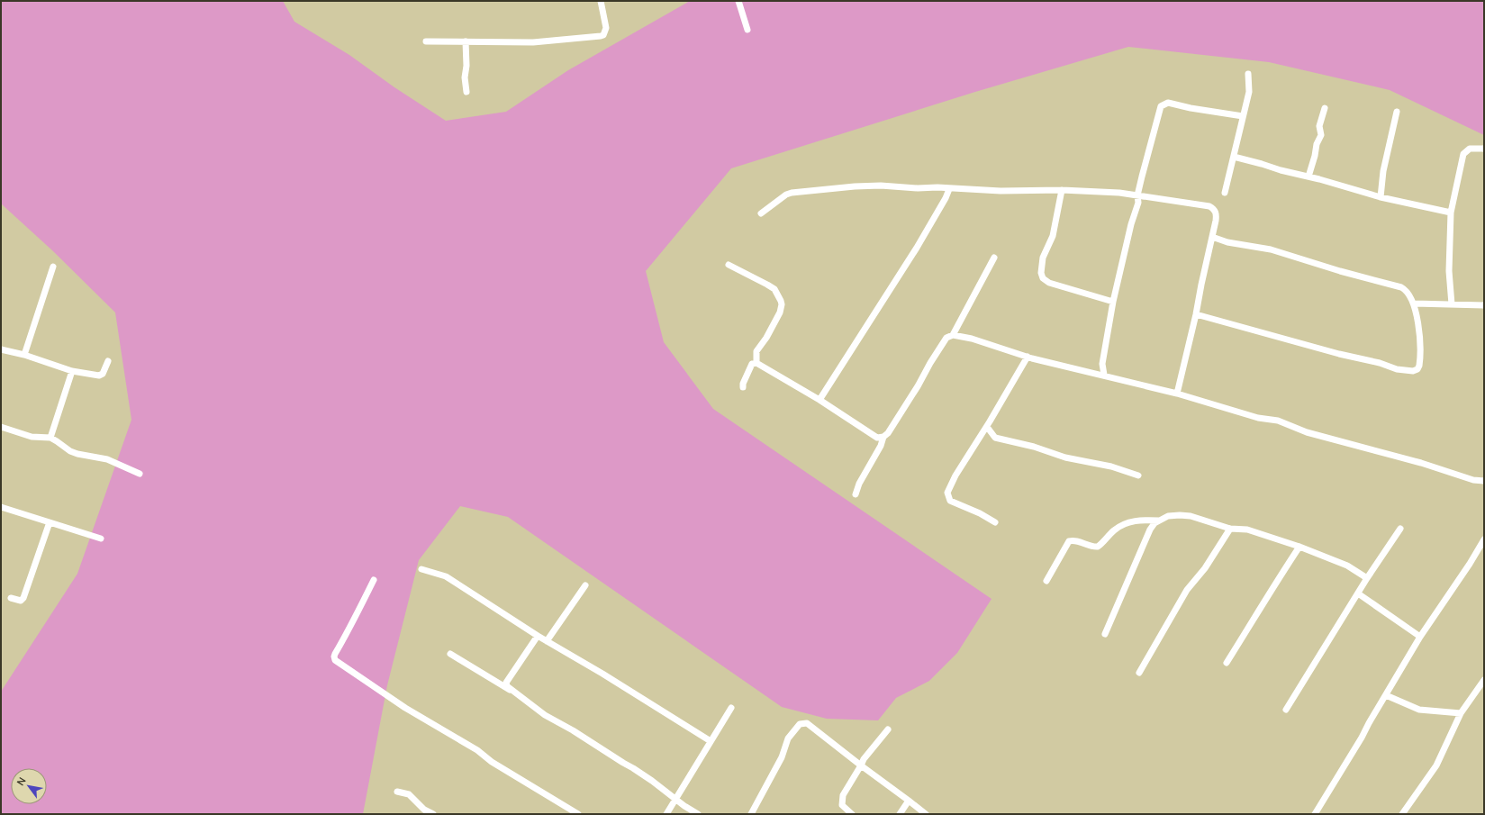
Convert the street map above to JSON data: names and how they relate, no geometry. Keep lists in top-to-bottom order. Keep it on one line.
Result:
{"north":"top left"}
